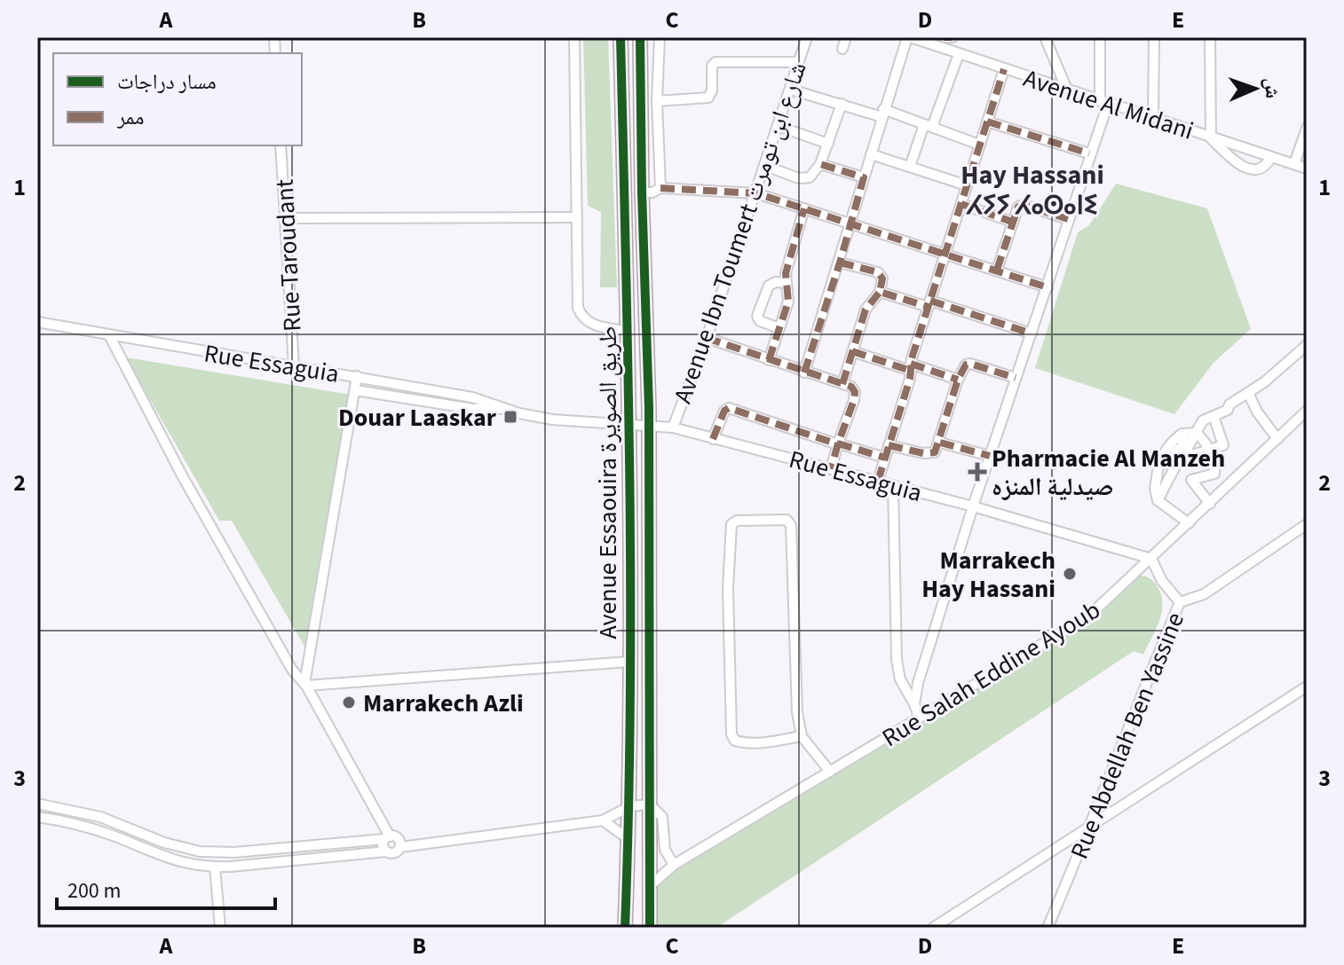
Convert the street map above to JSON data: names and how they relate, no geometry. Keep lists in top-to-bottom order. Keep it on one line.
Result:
{"streets":{"main road":["Avenue Essaouira طريق الصويرة"],"street":["Avenue Al Midani","Avenue Ibn Toumert شارع ابن تومرت","Rue Taroudant","Rue Essaguia","Rue Salah Eddine Ayoub","Rue Abdellah Ben Yassine"]},"crossings":[["Avenue Ibn Toumert شارع ابن تومرت","Rue Essaguia"],["Rue Taroudant","Rue Essaguia"],["Rue Essaguia","Avenue Essaouira طريق الصويرة"],["Rue Essaguia","Rue Salah Eddine Ayoub"],["Avenue Essaouira طريق الصويرة","Rue Salah Eddine Ayoub"]],"districts":["Hay Hassani ⵃⵢⵢ ⵃⴰⵙⴰⵏⵉ"],"places":{"transit":["Douar Laaskar"],"health":["Pharmacie Al Manzeh صيدلية المنزه"],"other":["Marrakech Hay Hassani","Marrakech Azli"]},"legend":["مسار دراجات","ممر"],"scale_bar":"200 m","north":"right","grid":{"columns":["A","B","C","D","E"],"rows":["1","2","3"]}}
